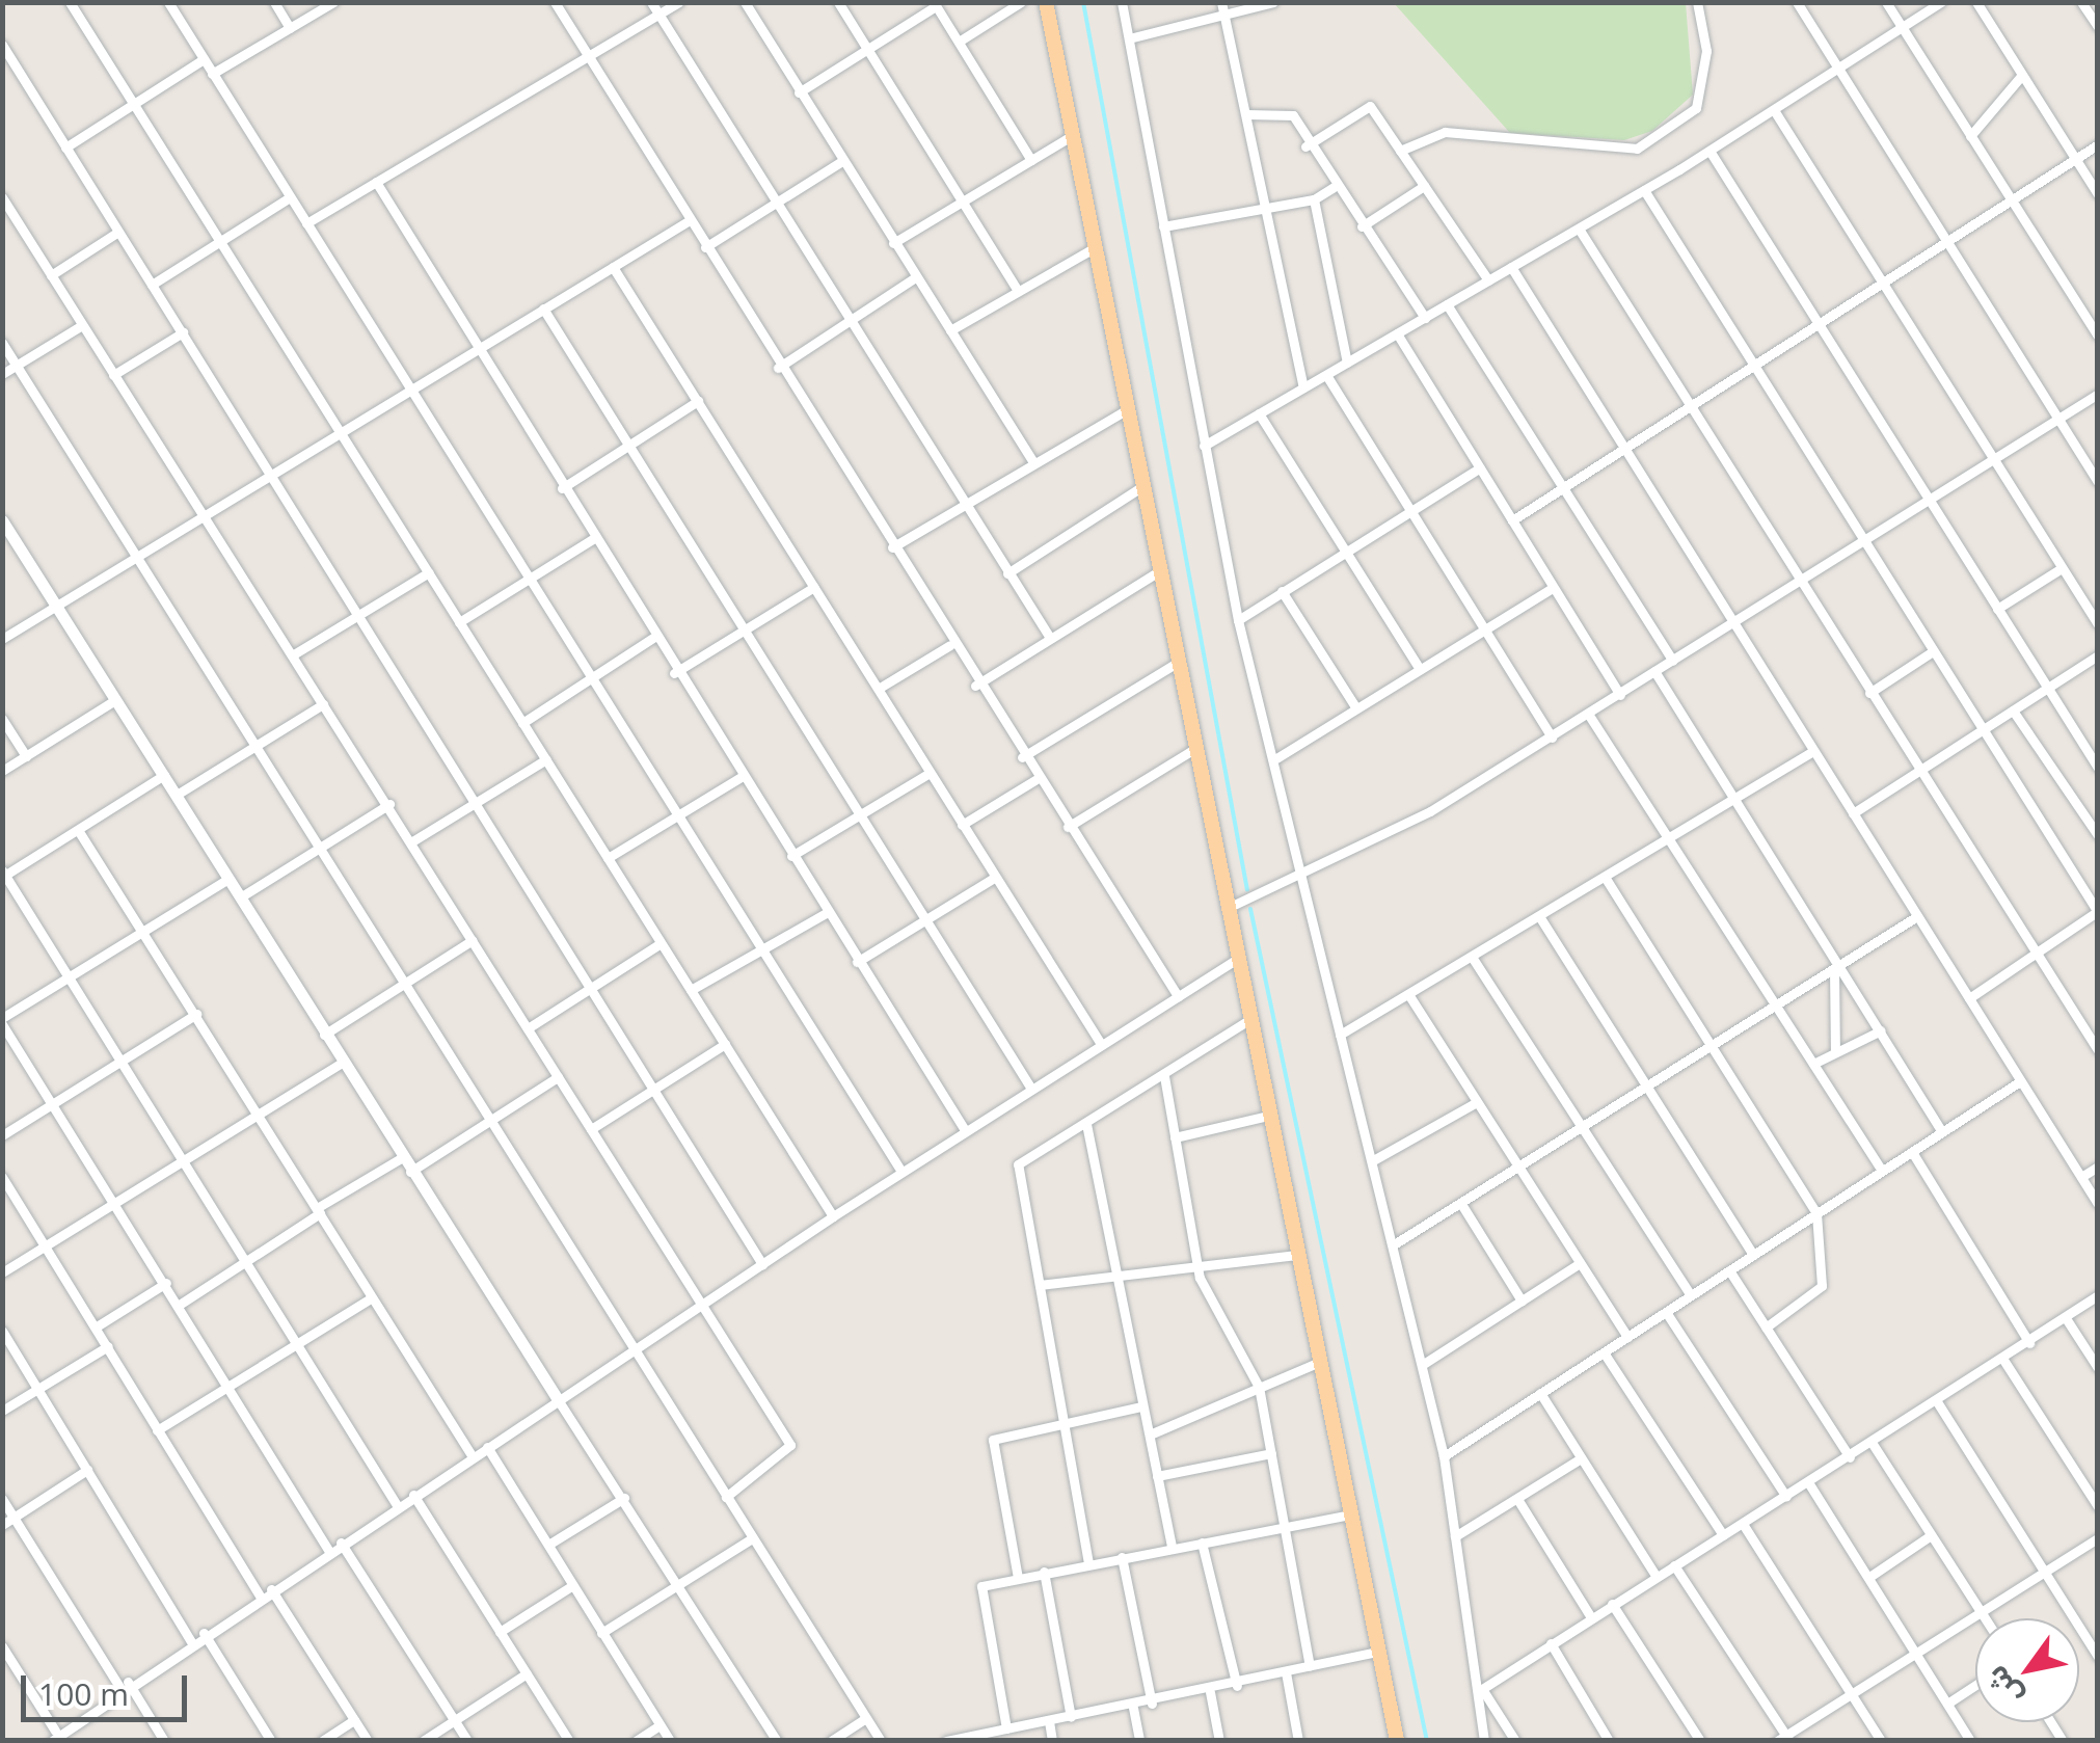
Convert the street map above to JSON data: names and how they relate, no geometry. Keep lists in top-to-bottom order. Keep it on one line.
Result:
{"scale_bar":"100 m","north":"bottom left"}
